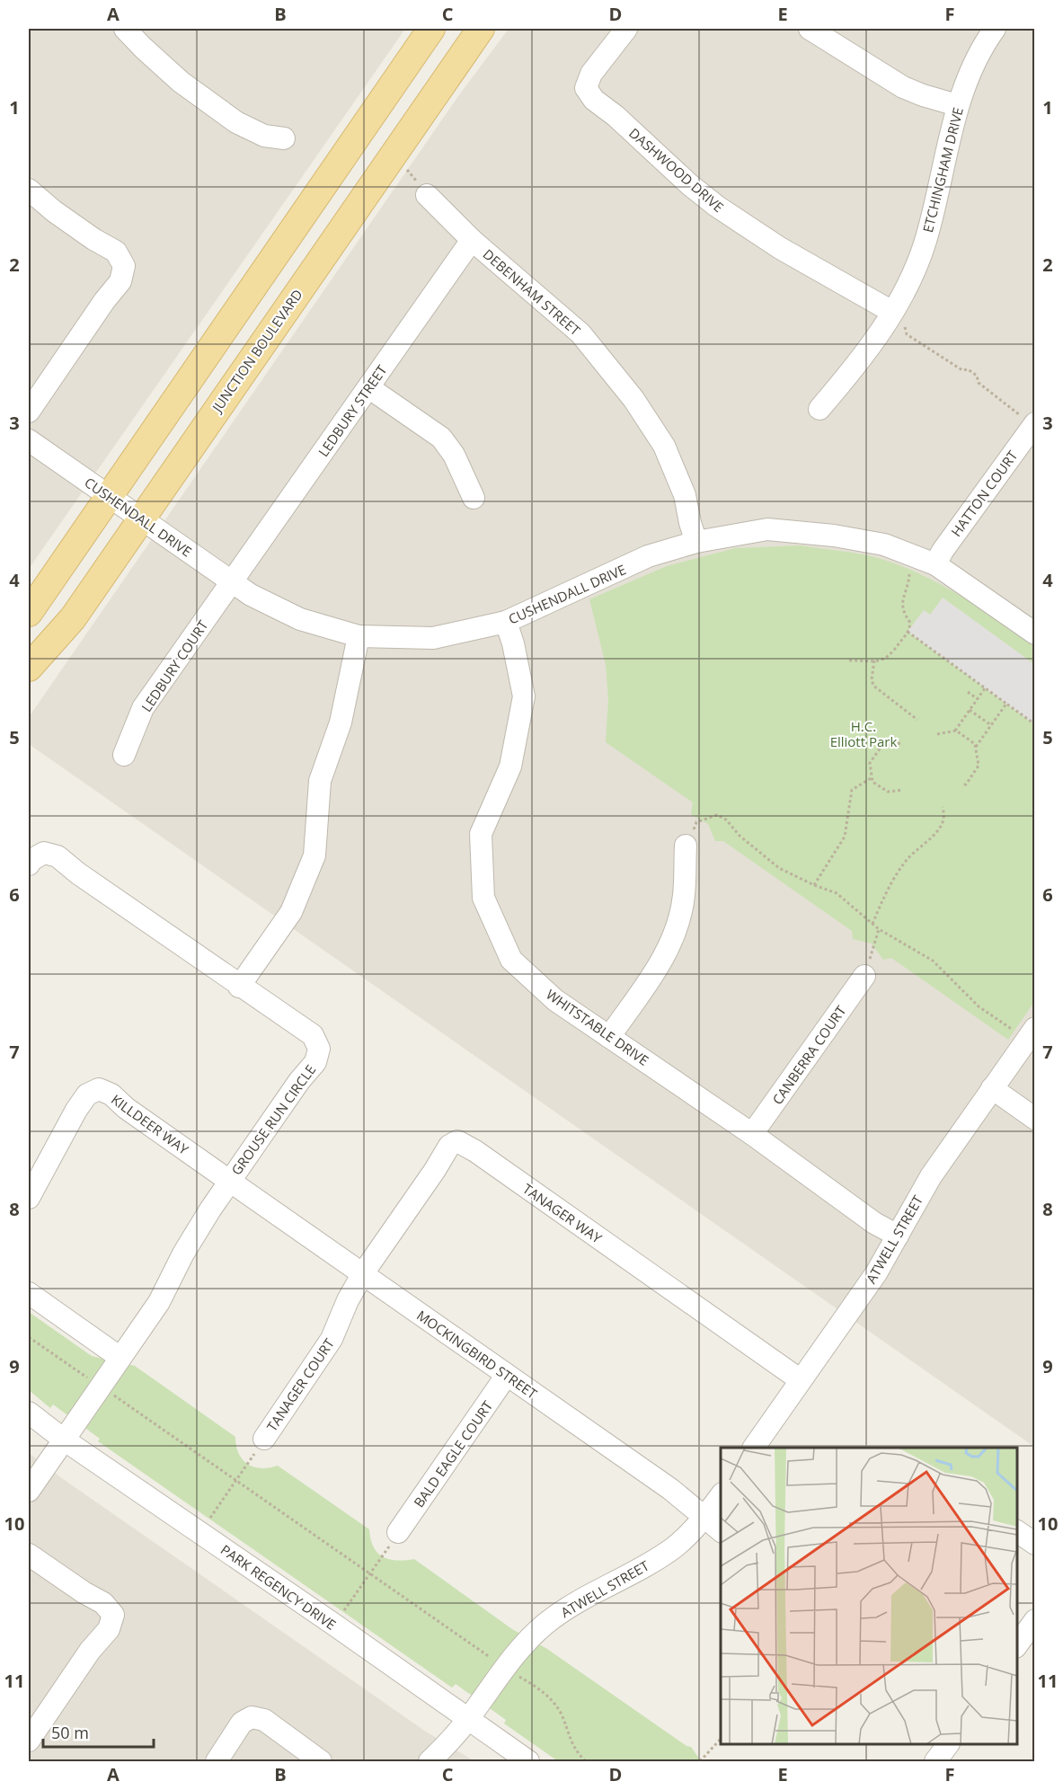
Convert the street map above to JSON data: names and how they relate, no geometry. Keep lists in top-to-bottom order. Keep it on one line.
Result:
{"streets":{"main road":["JUNCTION BOULEVARD"],"street":["DASHWOOD DRIVE","ETCHINGHAM DRIVE","DEBENHAM STREET","LEDBURY STREET","HATTON COURT","CUSHENDALL DRIVE","LEDBURY COURT","WHITSTABLE DRIVE","CANBERRA COURT","GROUSE RUN CIRCLE","KILLDEER WAY","TANAGER WAY","ATWELL STREET","MOCKINGBIRD STREET","TANAGER COURT","BALD EAGLE COURT","PARK REGENCY DRIVE"]},"crossings":[["DASHWOOD DRIVE","ETCHINGHAM DRIVE"],["DEBENHAM STREET","LEDBURY STREET"],["DEBENHAM STREET","CUSHENDALL DRIVE"],["JUNCTION BOULEVARD","CUSHENDALL DRIVE"],["LEDBURY STREET","CUSHENDALL DRIVE"],["LEDBURY STREET","LEDBURY COURT"],["HATTON COURT","CUSHENDALL DRIVE"],["CUSHENDALL DRIVE","LEDBURY COURT"],["CUSHENDALL DRIVE","WHITSTABLE DRIVE"],["WHITSTABLE DRIVE","CANBERRA COURT"],["WHITSTABLE DRIVE","ATWELL STREET"],["GROUSE RUN CIRCLE","KILLDEER WAY"],["GROUSE RUN CIRCLE","MOCKINGBIRD STREET"],["GROUSE RUN CIRCLE","PARK REGENCY DRIVE"],["KILLDEER WAY","MOCKINGBIRD STREET"],["TANAGER WAY","ATWELL STREET"],["TANAGER WAY","MOCKINGBIRD STREET"],["TANAGER WAY","TANAGER COURT"],["ATWELL STREET","MOCKINGBIRD STREET"],["ATWELL STREET","PARK REGENCY DRIVE"],["MOCKINGBIRD STREET","TANAGER COURT"],["MOCKINGBIRD STREET","BALD EAGLE COURT"]],"parks":["H.C. Elliott Park"],"scale_bar":"50 m","grid":{"columns":["A","B","C","D","E","F"],"rows":["1","2","3","4","5","6","7","8","9","10","11"]}}
